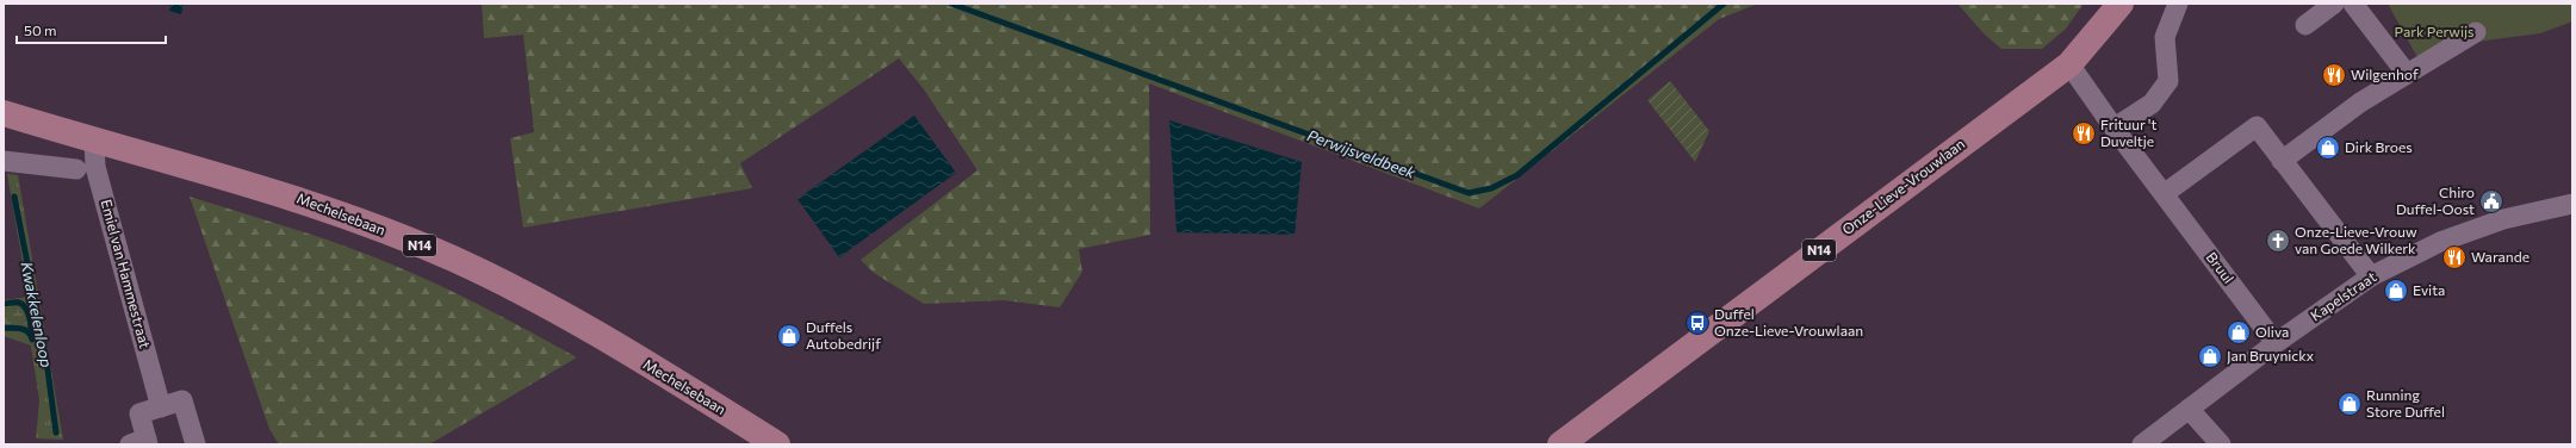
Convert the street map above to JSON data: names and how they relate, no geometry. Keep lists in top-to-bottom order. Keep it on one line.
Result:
{"streets":{"main road":["Onze-Lieve-Vrouwlaan","Mechelsebaan","N14"],"street":["Bruul","Emiel van Hammestraat","Kapelstraat"]},"crossings":[["Onze-Lieve-Vrouwlaan","Bruul"],["Mechelsebaan","Emiel van Hammestraat"],["Bruul","Kapelstraat"]],"water":["Perwijsveldbeek","Kwakkelenloop"],"parks":["Park Perwijs"],"places":{"restaurant":["Wilgenhof","Frituur 't Duveltje","Warande"],"shop":["Dirk Broes","Evita","Oliva","Duffels Autobedrijf","Jan Bruynickx","Running Store Duffel"],"public building":["Chiro Duffel-Oost"],"church":["Onze-Lieve-Vrouw van Goede Wilkerk"],"bus stop":["Duffel Onze-Lieve-Vrouwlaan"]},"scale_bar":"50 m"}
